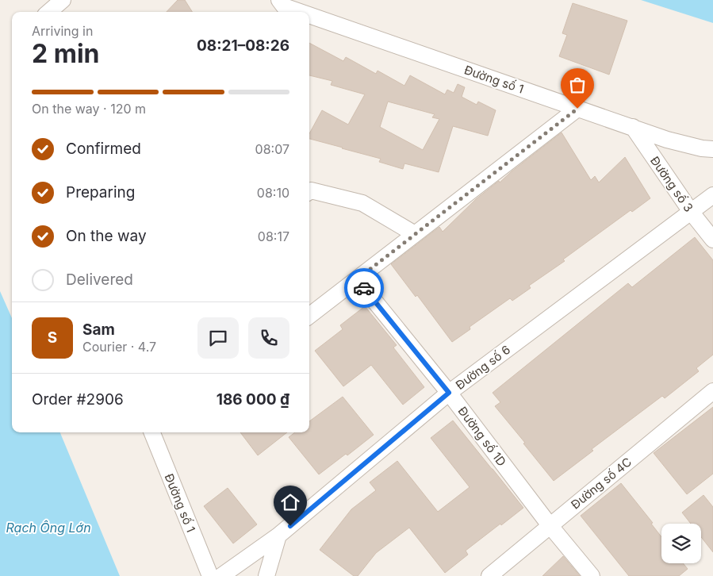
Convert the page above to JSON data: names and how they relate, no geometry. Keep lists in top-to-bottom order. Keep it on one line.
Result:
{"streets":{"street":["Đường số 1","Đường số 3","Đường số 6","Đường số 1D","Đường số 4C"]},"crossings":[["Đường số 1","Đường số 3"],["Đường số 3","Đường số 6"],["Đường số 6","Đường số 1D"],["Đường số 1D","Đường số 4C"]],"water":["Rạch Ông Lớn"],"page":{"heading":["2 min","Arriving in","08:21–08:26"],"panel":["Sam","Courier · 4.7","Order #2906","186 000 ₫"],"bar":"On the way · 120 m","list":[["Confirmed","08:07"],["Preparing","08:10"],["On the way","08:17"],"Delivered"],"round":"S"}}
